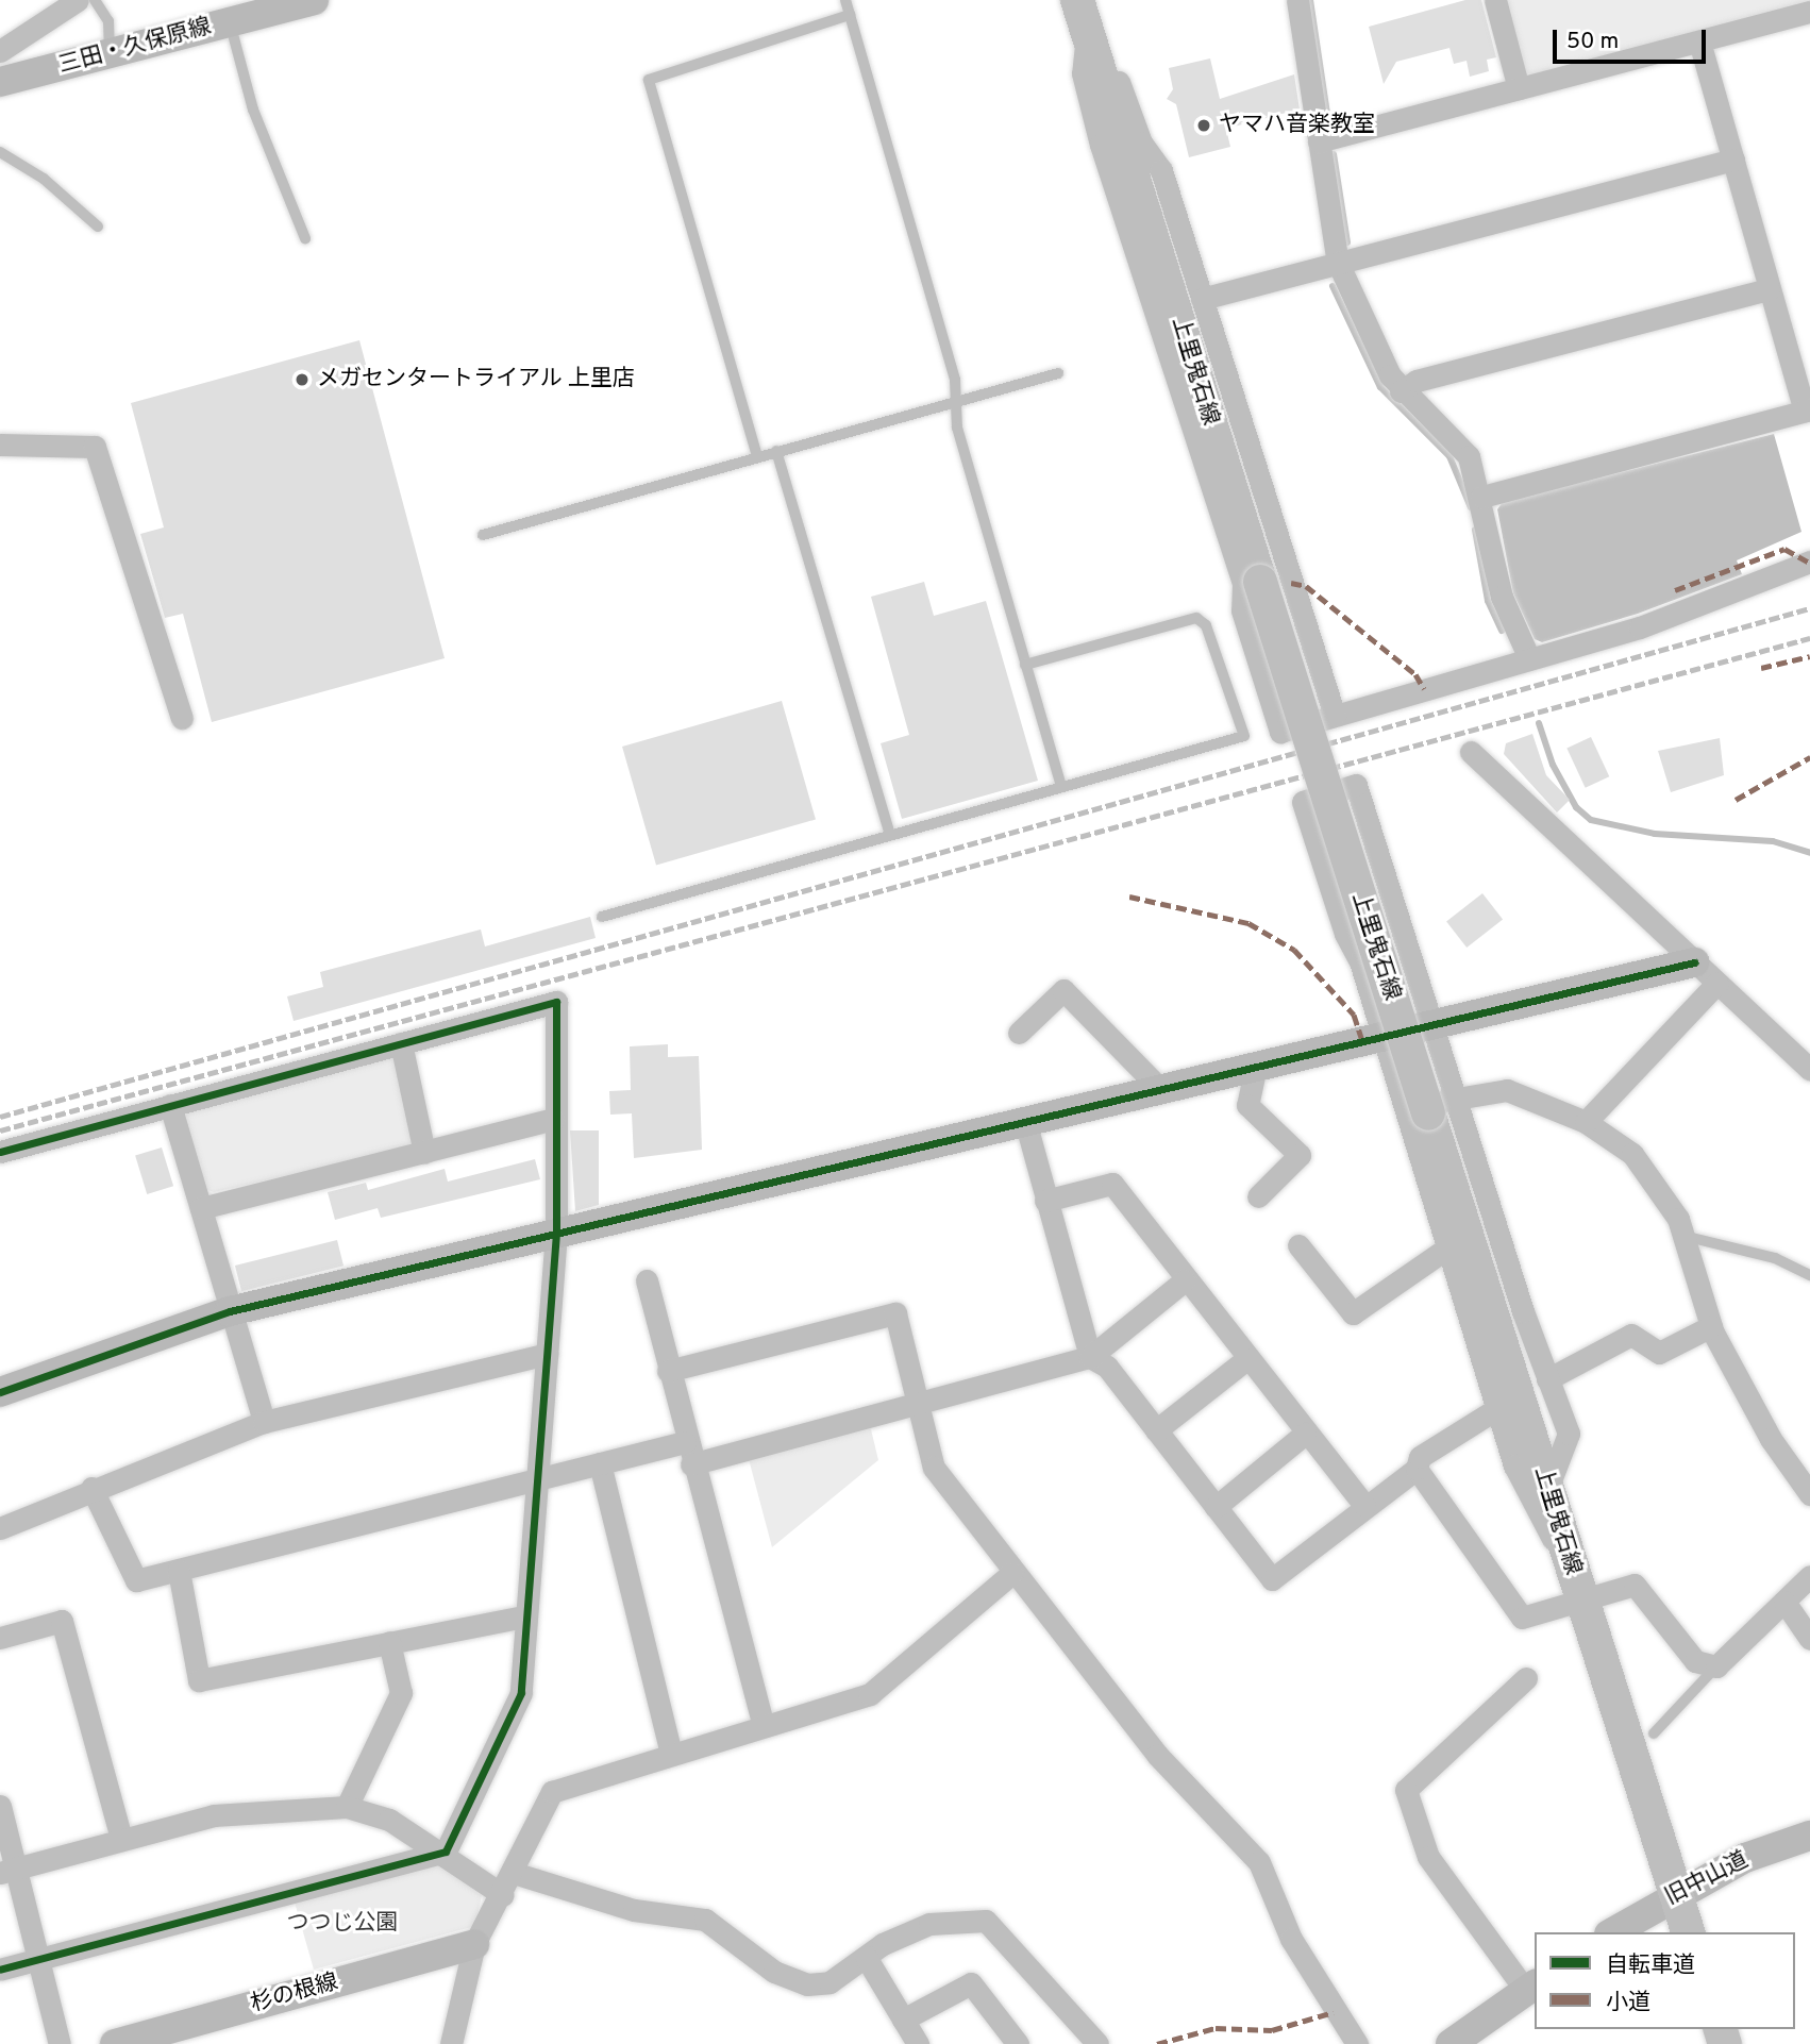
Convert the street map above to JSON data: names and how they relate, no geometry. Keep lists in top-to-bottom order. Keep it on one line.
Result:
{"streets":{"main road":["上里鬼石線"],"street":["三田・久保原線","旧中山道","杉の根線"]},"crossings":[["上里鬼石線","旧中山道"]],"parks":["つつじ公園"],"places":["ヤマハ音楽教室","メガセンタートライアル 上里店"],"legend":["自転車道","小道"],"scale_bar":"50 m"}
